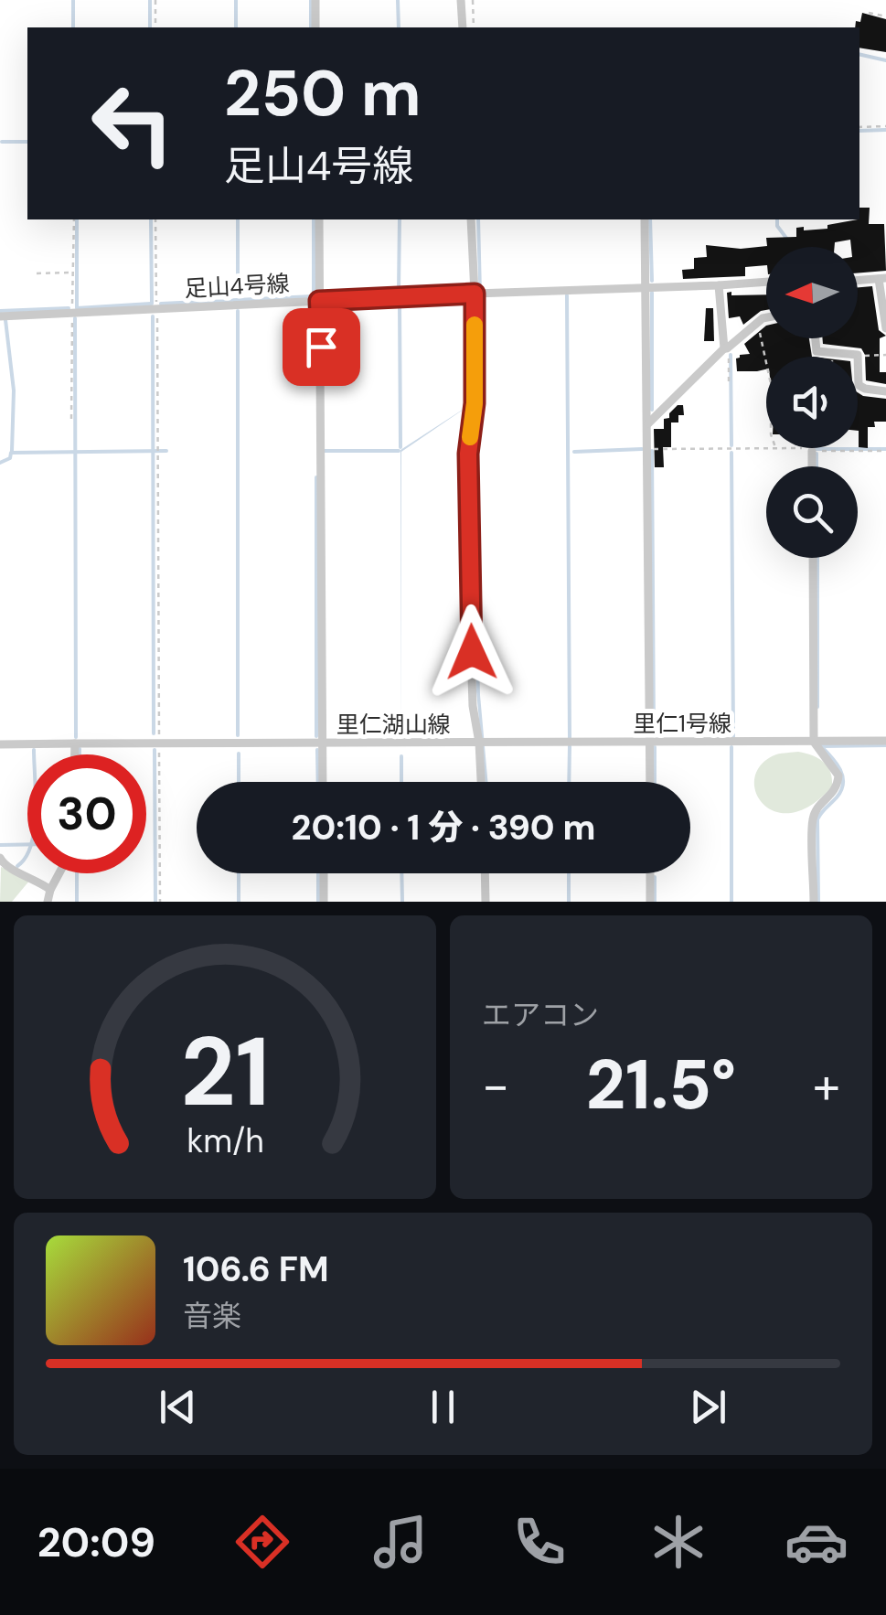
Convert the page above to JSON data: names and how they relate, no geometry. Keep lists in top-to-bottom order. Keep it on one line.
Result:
{"streets":{"street":["足山4号線","里仁1号線","里仁湖山線"]},"crossings":[["足山4号線","里仁湖山線"],["里仁1号線","里仁湖山線"]],"north":"left","page":{"turn":["250 m","足山4号線"],"limit":"30","trip":"20:10 · 1 分 · 390 m","tile":"エアコン","heat":["−","21.5°","+"],"song":["106.6 FM","音楽"],"tabs":"20:09","gauge":["21","km/h"]}}
